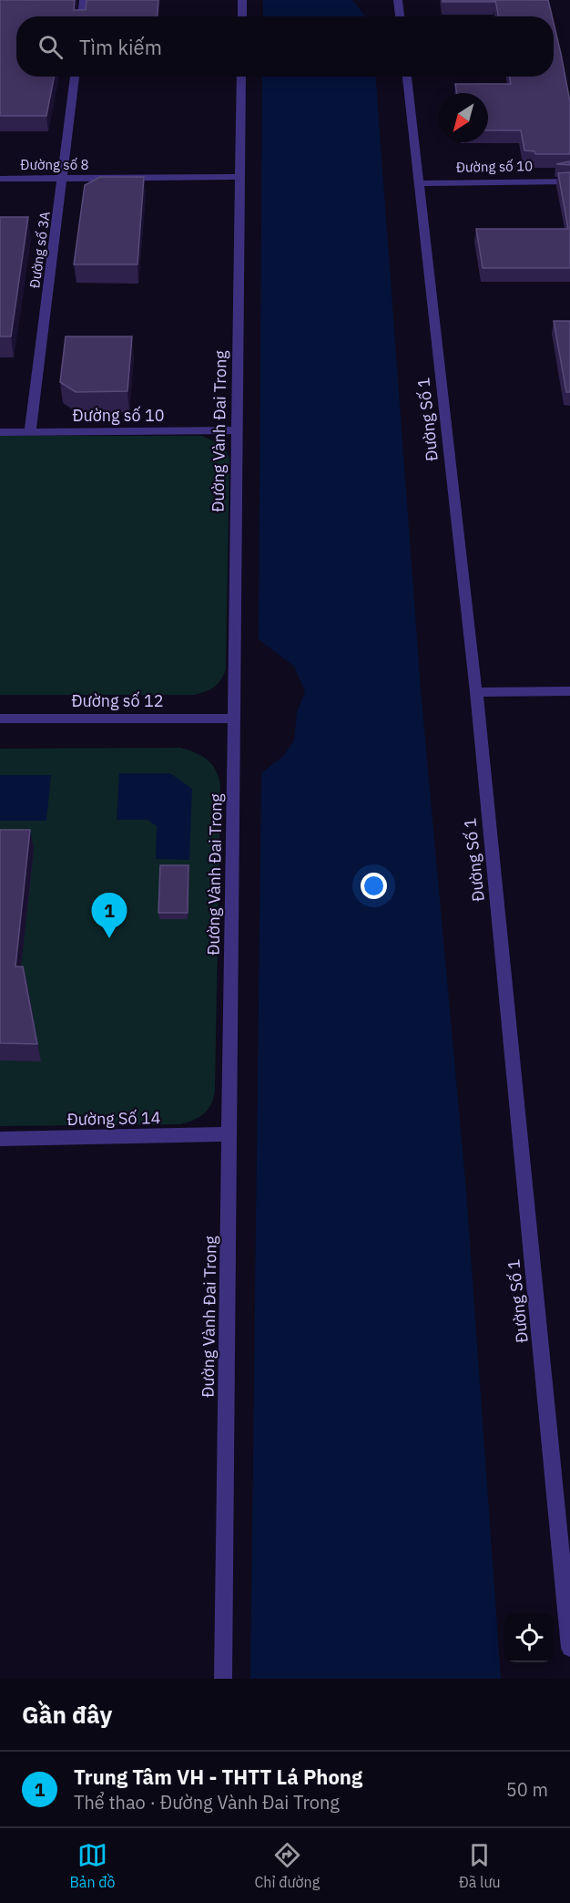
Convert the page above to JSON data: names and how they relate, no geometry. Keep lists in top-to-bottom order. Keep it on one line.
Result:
{"streets":{"street":["Đường số 8","Đường số 10","Đường số 3A","Đường Số 1","Đường Vành Đai Trong","Đường số 12","Đường Số 14"]},"crossings":[["Đường số 8","Đường số 3A"],["Đường số 8","Đường Vành Đai Trong"],["Đường số 10","Đường số 3A"],["Đường số 10","Đường Số 1"],["Đường số 10","Đường Vành Đai Trong"],["Đường Vành Đai Trong","Đường số 12"],["Đường Vành Đai Trong","Đường Số 14"]],"north":"bottom left","page":{"search":"Tìm kiếm","pins":"1","heading":"Gần đây","list":[{"mark":"1","name":"Trung Tâm VH - THTT Lá Phong","note":"Thể thao · Đường Vành Đai Trong","value":"50 m"}],"nav":["Bản đồ","Chỉ đường","Đã lưu"]}}
